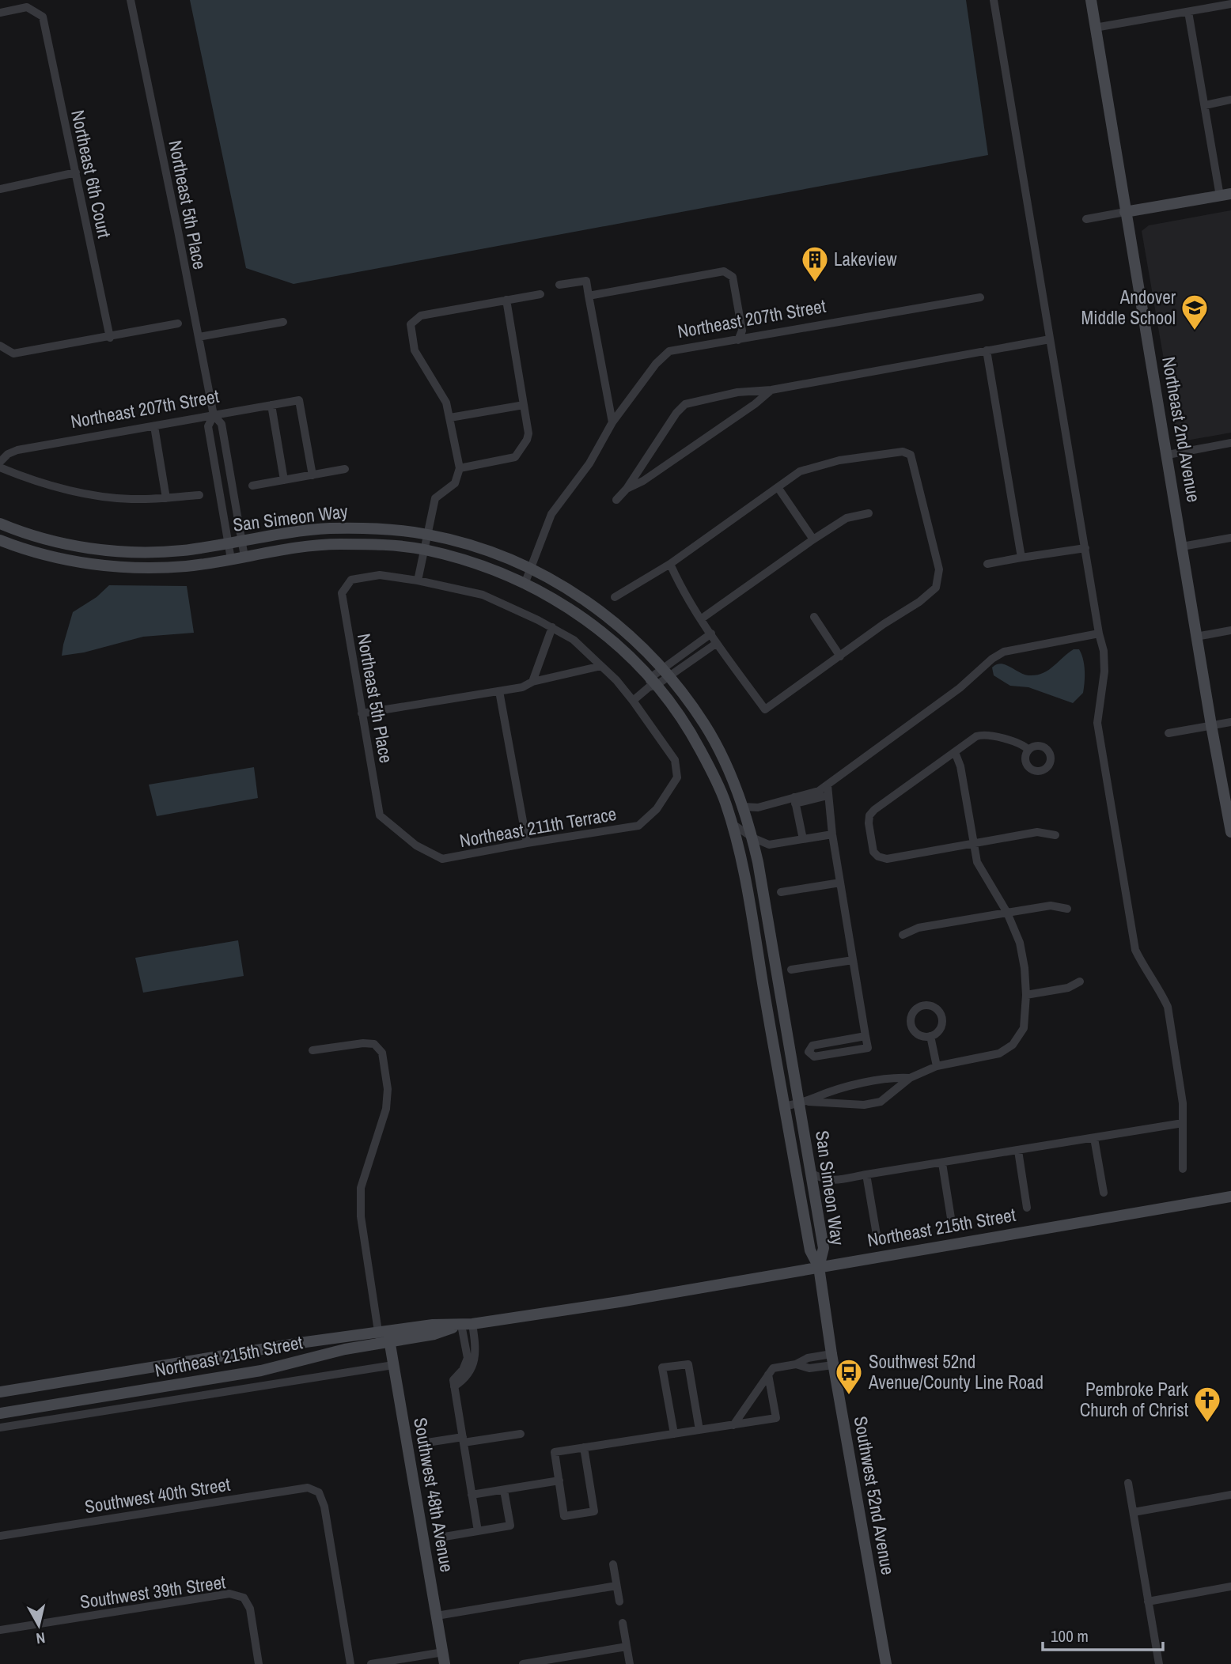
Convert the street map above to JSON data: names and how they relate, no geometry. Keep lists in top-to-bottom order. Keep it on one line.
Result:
{"streets":{"street":["Northeast 6th Court","Northeast 5th Place","Northeast 207th Street","Northeast 2nd Avenue","San Simeon Way","Northeast 211th Terrace","Northeast 215th Street","Southwest 48th Avenue","Southwest 40th Street","Southwest 52nd Avenue","Southwest 39th Street"]},"crossings":[["Northeast 5th Place","Northeast 207th Street"],["Northeast 5th Place","San Simeon Way"],["Northeast 5th Place","Northeast 211th Terrace"],["Northeast 207th Street","San Simeon Way"],["San Simeon Way","Northeast 215th Street"],["San Simeon Way","Southwest 52nd Avenue"],["Northeast 215th Street","Southwest 48th Avenue"],["Northeast 215th Street","Southwest 52nd Avenue"]],"places":{"building":["Lakeview"],"school or university":["Andover Middle School"],"bus stop":["Southwest 52nd Avenue/County Line Road"],"church":["Pembroke Park Church of Christ"]},"scale_bar":"100 m","north":"bottom"}
